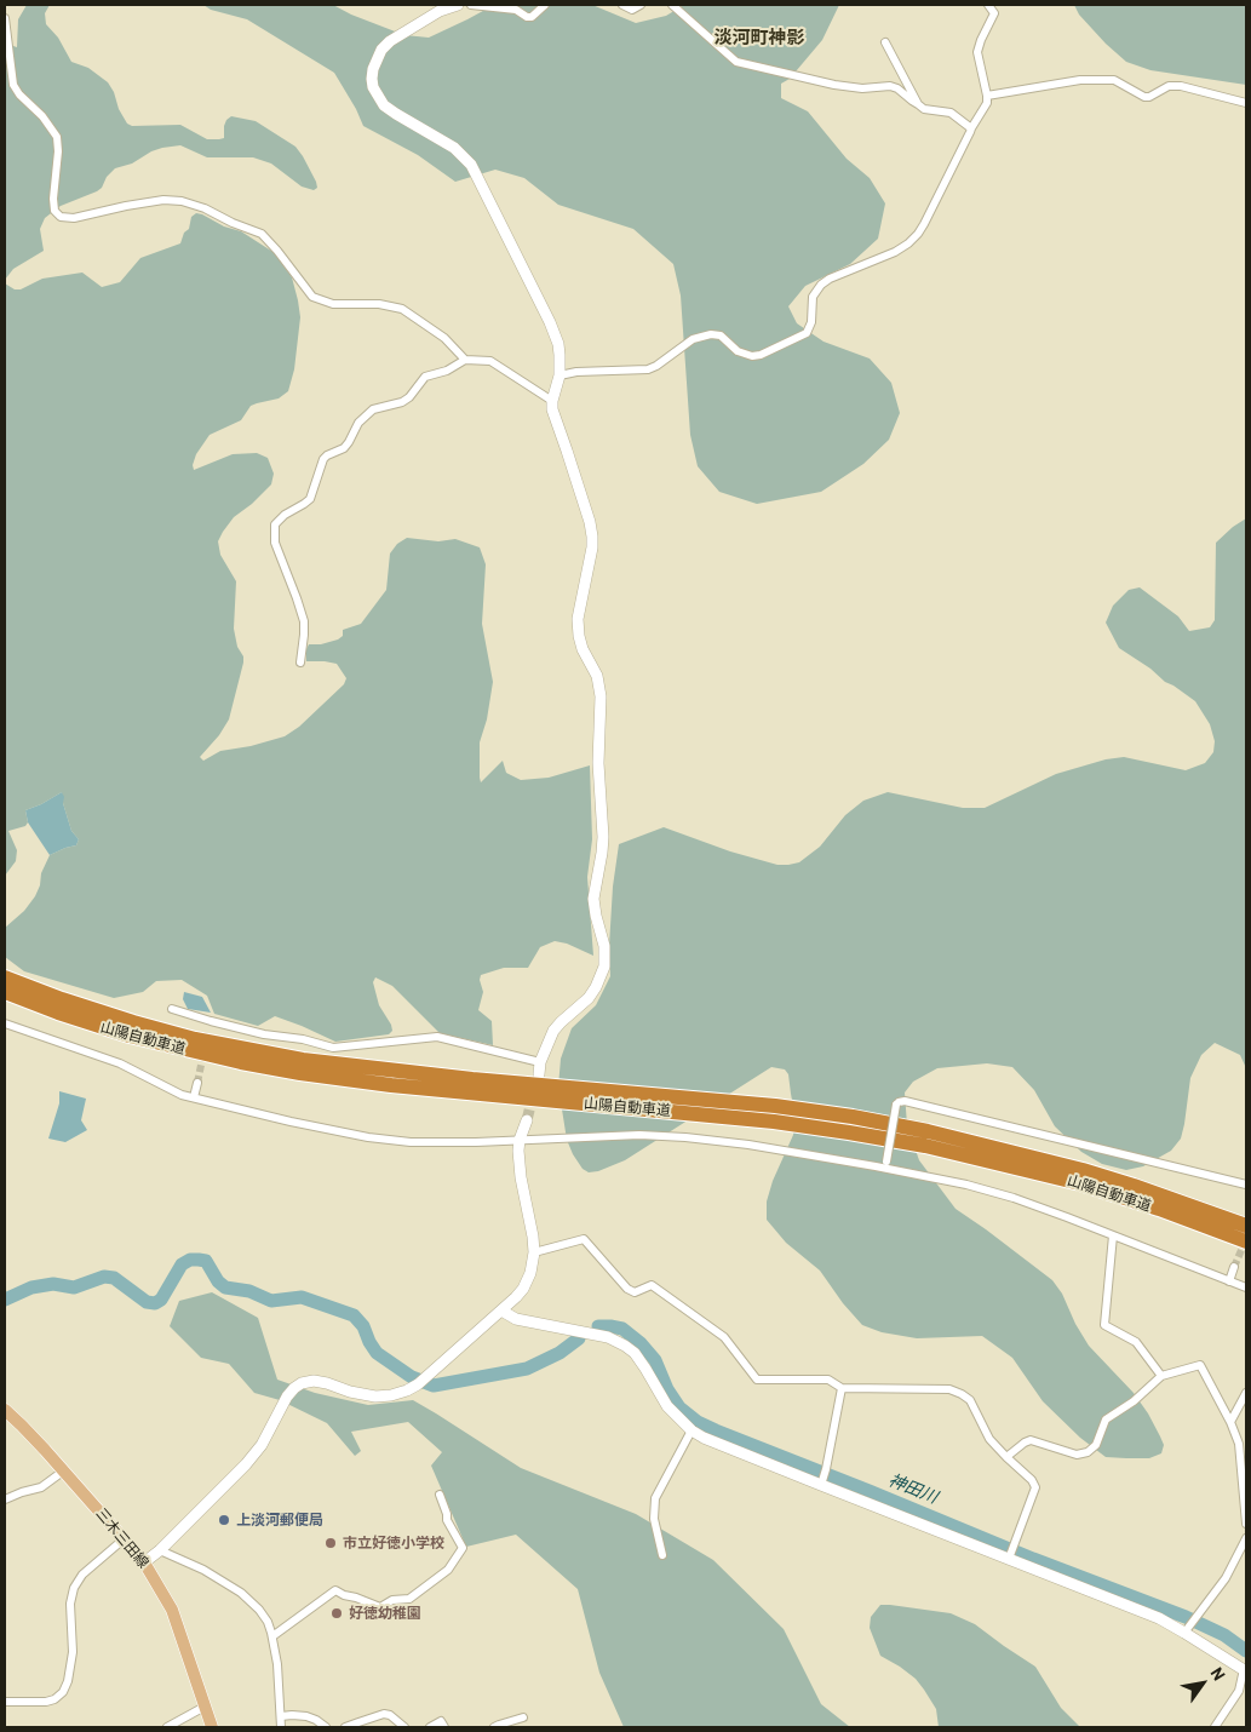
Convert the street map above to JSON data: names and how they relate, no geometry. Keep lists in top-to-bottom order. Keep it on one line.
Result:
{"streets":{"highway":["山陽自動車道"],"main road":["三木三田線"]},"districts":["淡河町神影"],"water":["神田川"],"places":["上淡河郵便局","市立好徳小学校","好徳幼稚園"],"north":"top right"}
